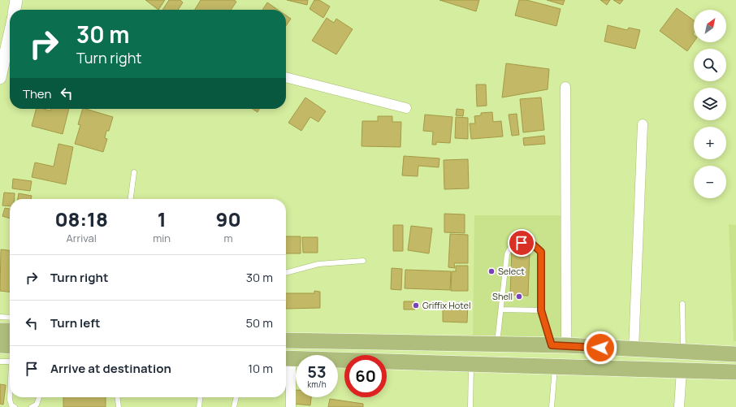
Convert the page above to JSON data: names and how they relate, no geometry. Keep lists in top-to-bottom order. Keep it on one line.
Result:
{"places":["Select","Shell","Griffix Hotel"],"north":"top right","page":{"map_buttons":["+","−"],"turn":["30 m","Turn right"],"then":"Then","eta":["08:18","Arrival","1","min","90","m"],"list":[{"name":"Turn right","value":"30 m"},{"name":"Turn left","value":"50 m"},{"name":"Arrive at destination","value":"10 m"}],"speed":"53 km/h","limit":"60"}}
